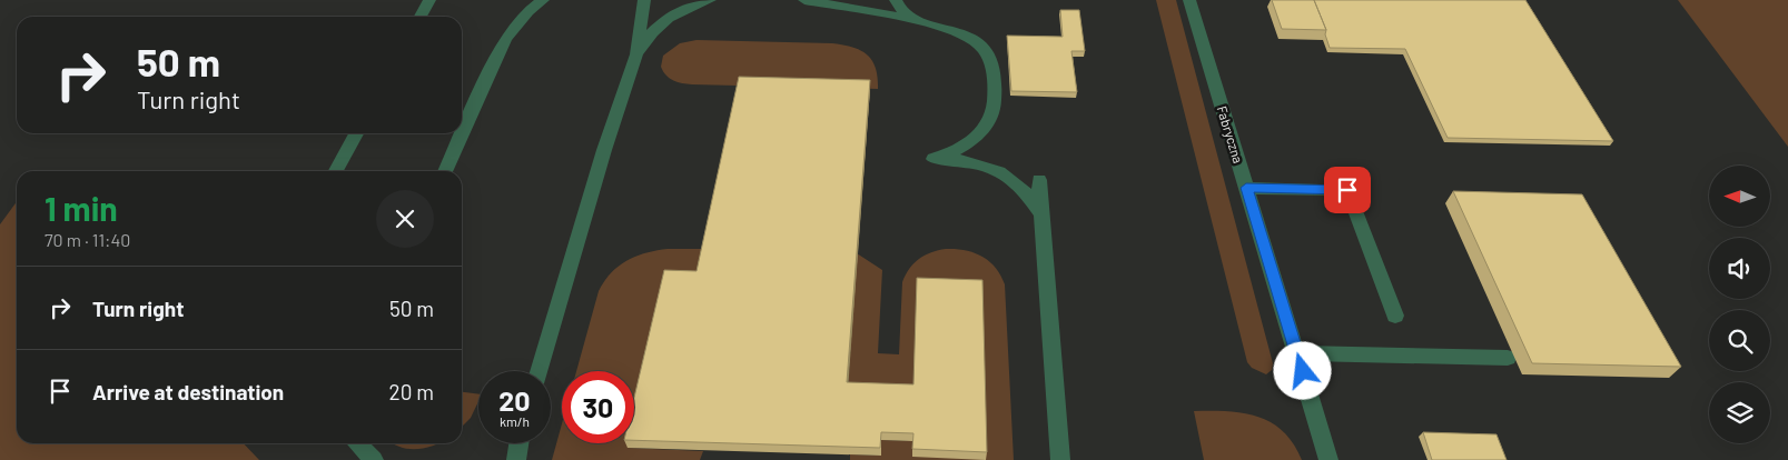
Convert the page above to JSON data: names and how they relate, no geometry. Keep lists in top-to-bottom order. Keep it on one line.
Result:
{"streets":{"street":["Fabryczna"]},"north":"left","page":{"turn":["50 m","Turn right"],"heading":["1 min","70 m · 11:40"],"list":[{"name":"Turn right","value":"50 m"},{"name":"Arrive at destination","value":"20 m"}],"speed":"20 km/h","limit":"30"}}
